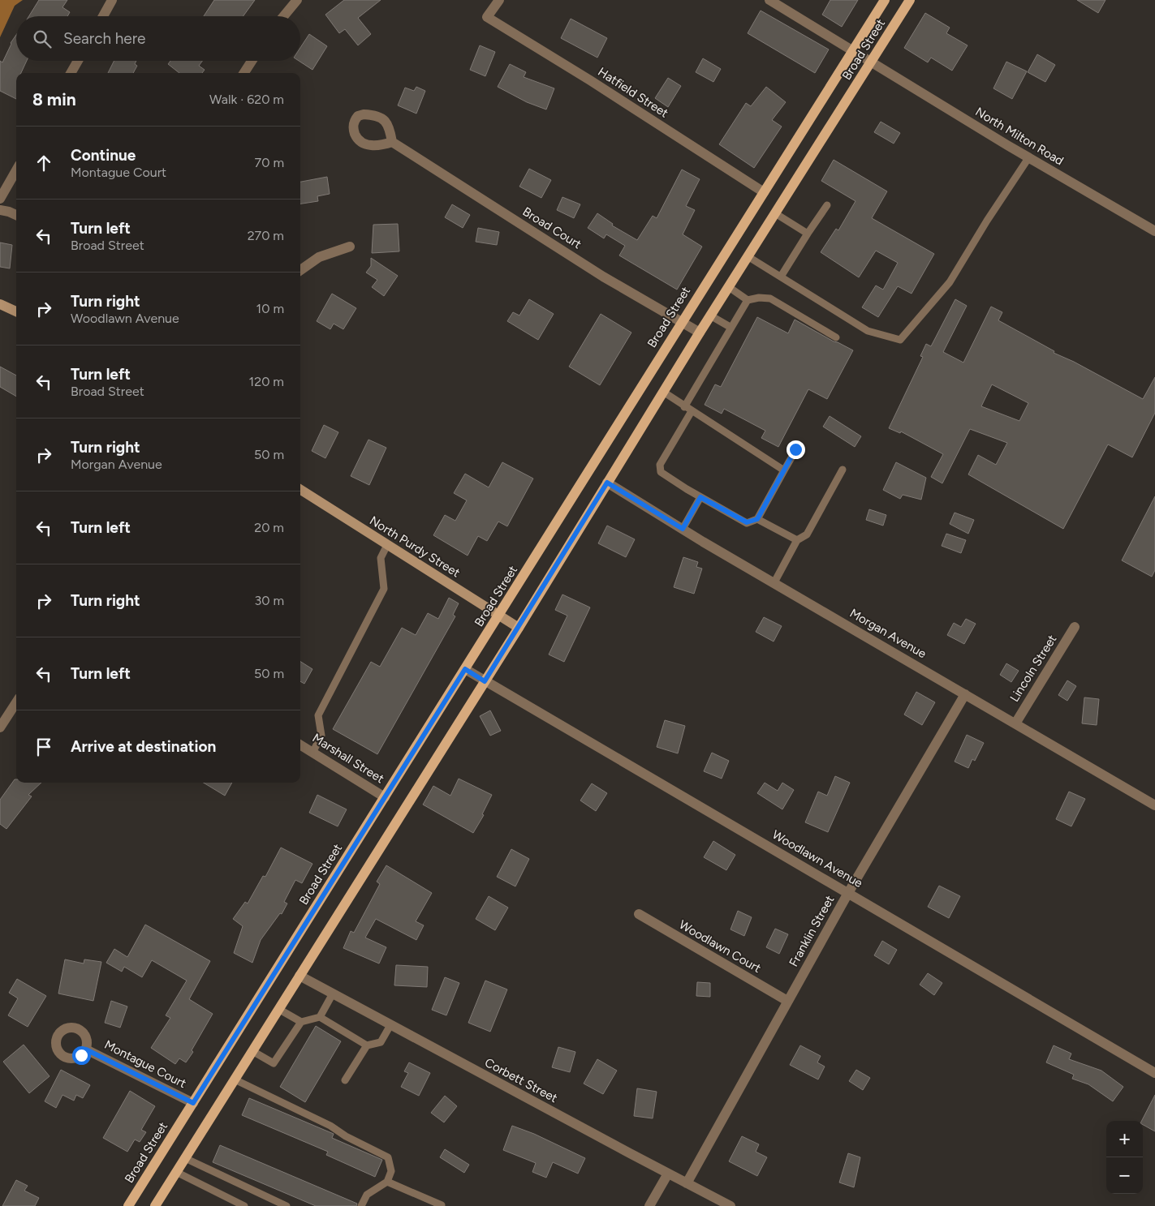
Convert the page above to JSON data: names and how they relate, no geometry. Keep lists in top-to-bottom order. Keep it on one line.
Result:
{"streets":{"main road":["Broad Street"],"street":["Hatfield Street","North Milton Road","Broad Court","North Purdy Street","Morgan Avenue","Lincoln Street","Marshall Street","Woodlawn Avenue","Franklin Street","Woodlawn Court","Montague Court","Corbett Street"]},"crossings":[["Broad Street","Hatfield Street"],["Broad Street","North Milton Road"],["Broad Street","Broad Court"],["Broad Street","North Purdy Street"],["Broad Street","Morgan Avenue"],["Broad Street","Marshall Street"],["Broad Street","Woodlawn Avenue"],["Broad Street","Montague Court"],["Broad Street","Corbett Street"],["Morgan Avenue","Lincoln Street"],["Morgan Avenue","Franklin Street"],["Woodlawn Avenue","Franklin Street"],["Franklin Street","Woodlawn Court"],["Franklin Street","Corbett Street"]],"page":{"search":"Search here","heading":["8 min","Walk · 620 m"],"list":[["Continue","Montague Court","70 m"],["Turn left","Broad Street","270 m"],["Turn right","Woodlawn Avenue","10 m"],["Turn left","Broad Street","120 m"],["Turn right","Morgan Avenue","50 m"],["Turn left","20 m"],["Turn right","30 m"],["Turn left","50 m"],"Arrive at destination"],"map_buttons":["+","−"]}}
